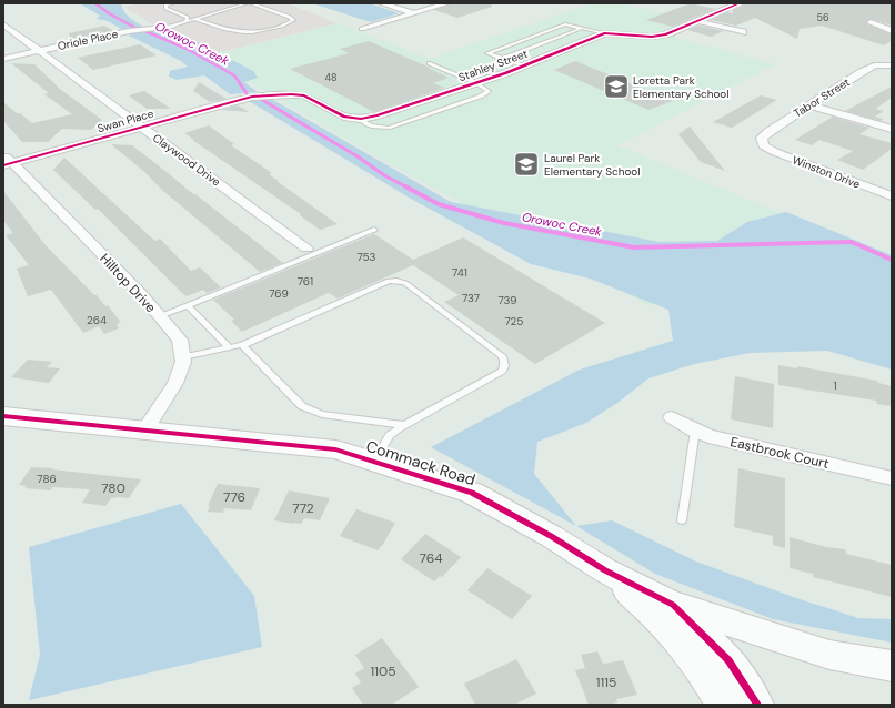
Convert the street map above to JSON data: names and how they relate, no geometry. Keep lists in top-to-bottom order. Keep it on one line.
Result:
{"streets":{"street":["Oriole Place","Stahley Street","Tabor Street","Swan Place","Claywood Drive","Winston Drive","Hilltop Drive","Eastbrook Court","Commack Road"]},"crossings":[["Oriole Place","Claywood Drive"],["Stahley Street","Swan Place"],["Tabor Street","Winston Drive"],["Swan Place","Claywood Drive"],["Swan Place","Hilltop Drive"]],"water":["Orowoc Creek"],"places":{"school or university":["Loretta Park Elementary School","Laurel Park Elementary School"]},"house_numbers":["56","48","753","741","761","769","737","739","264","725","1","786","780","776","772","764","1105","1115"]}
